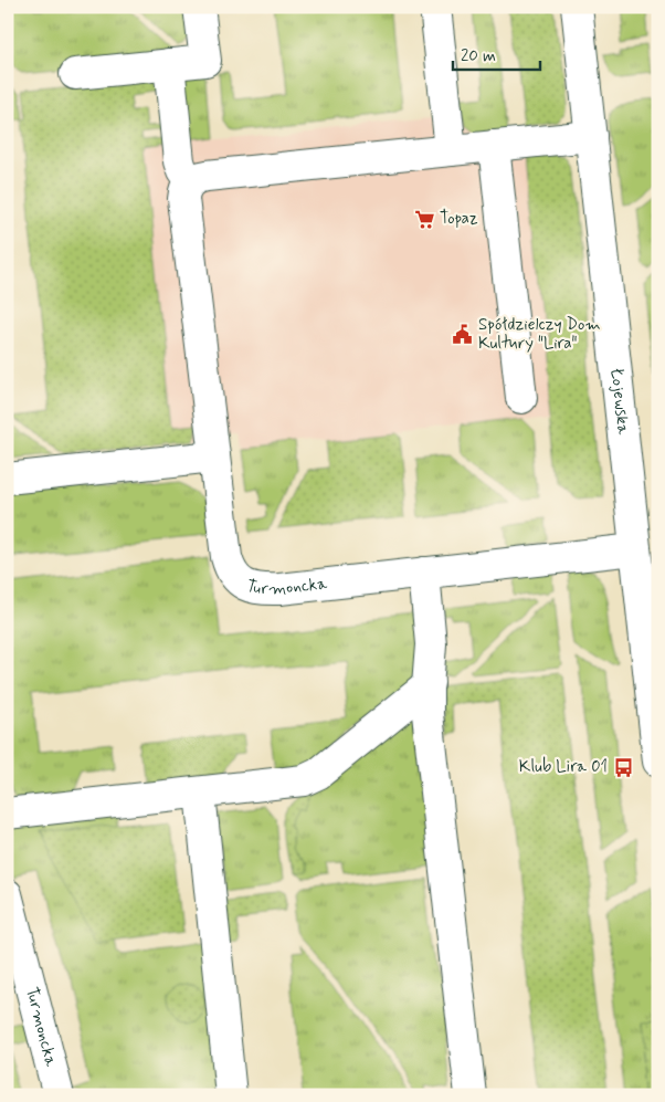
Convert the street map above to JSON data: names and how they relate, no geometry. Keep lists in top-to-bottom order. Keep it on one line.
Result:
{"streets":{"street":["Łojewska","Turmoncka"]},"crossings":[["Łojewska","Turmoncka"]],"places":{"supermarket":["Topaz"],"public building":["Spółdzielczy Dom Kultury \"Lira\""],"bus stop":["Klub Lira 01"]},"scale_bar":"20 m"}
